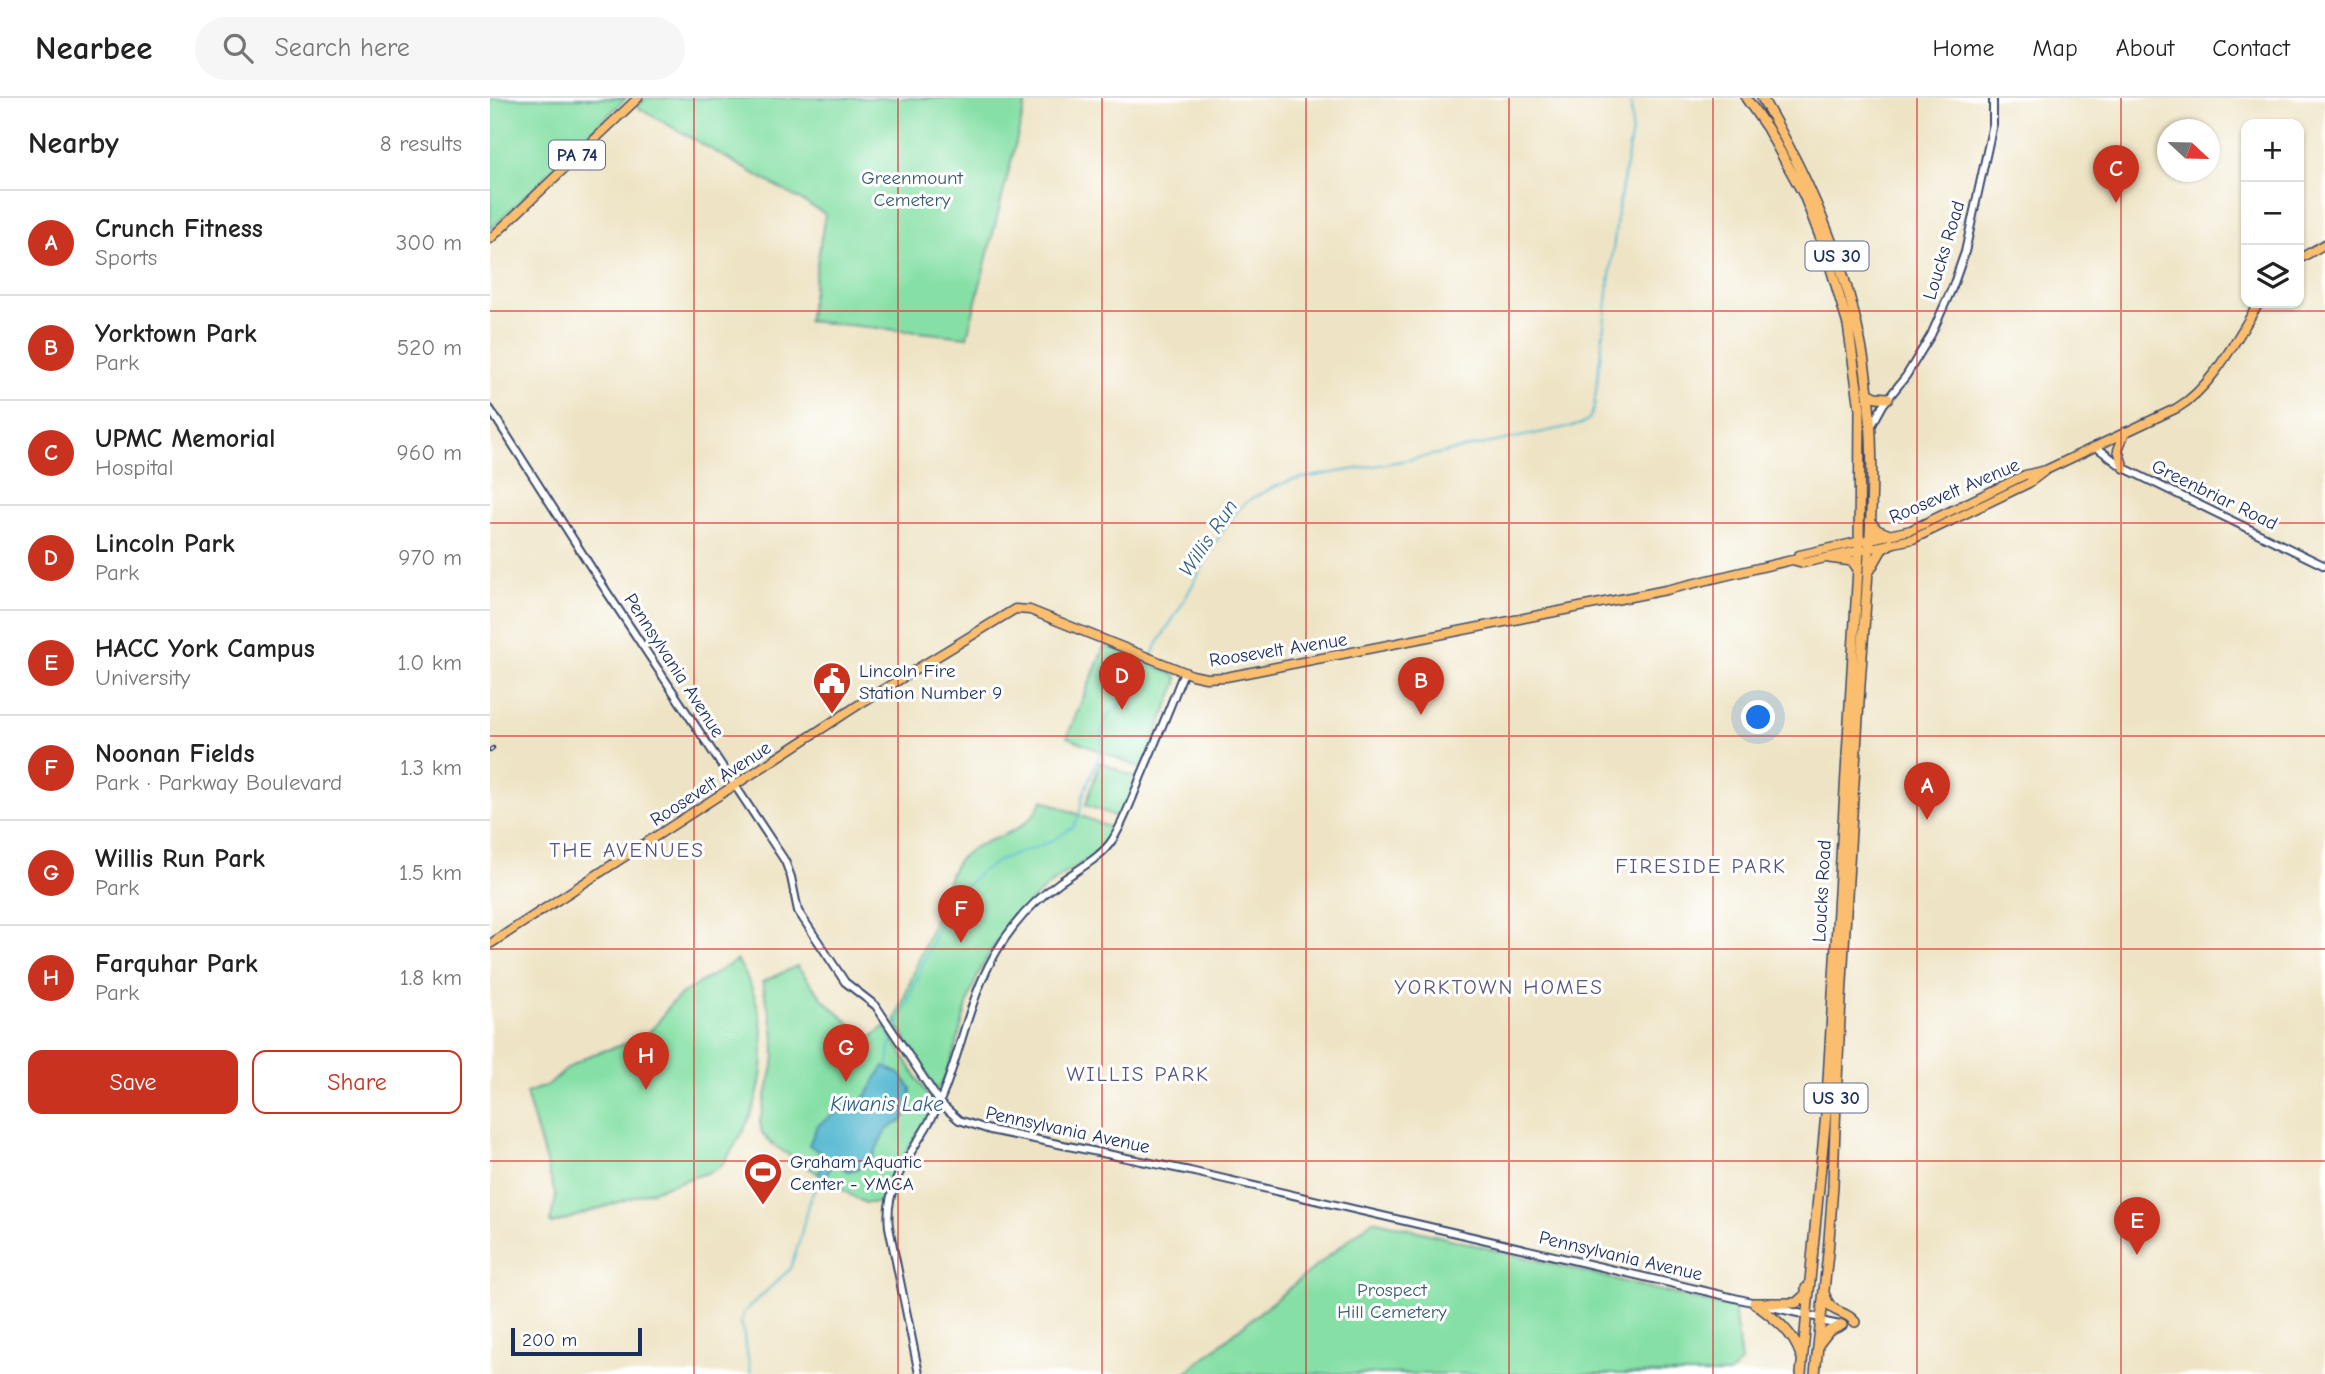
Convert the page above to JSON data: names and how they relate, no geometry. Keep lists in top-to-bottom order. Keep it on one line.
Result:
{"streets":{"highway":["Loucks Road","US 30"],"main road":["PA 74","Roosevelt Avenue"],"street":["Greenbriar Road","Pennsylvania Avenue"]},"crossings":[["Loucks Road","US 30"],["Loucks Road","Roosevelt Avenue"],["Loucks Road","Pennsylvania Avenue"],["Roosevelt Avenue","Greenbriar Road"],["Roosevelt Avenue","Pennsylvania Avenue"]],"districts":["THE AVENUES","FIRESIDE PARK","YORKTOWN HOMES","WILLIS PARK"],"water":["Willis Run","Kiwanis Lake"],"parks":["Greenmount Cemetery","Prospect Hill Cemetery"],"places":{"public building":["Lincoln Fire Station Number 9"],"sports":["Graham Aquatic Center - YMCA"]},"scale_bar":"200 m","north":"right","page":{"header":"Nearbee","search":"Search here","nav":["Home","Map","About","Contact"],"heading":["Nearby","8 results"],"map_buttons":["+","−"],"pins":["C","D","B","A","F","G","H","E"],"list":[{"mark":"A","name":"Crunch Fitness","note":"Sports","value":"300 m"},{"mark":"B","name":"Yorktown Park","note":"Park","value":"520 m"},{"mark":"C","name":"UPMC Memorial","note":"Hospital","value":"960 m"},{"mark":"D","name":"Lincoln Park","note":"Park","value":"970 m"},{"mark":"E","name":"HACC York Campus","note":"University","value":"1.0 km"},{"mark":"F","name":"Noonan Fields","note":"Park · Parkway Boulevard","value":"1.3 km"},{"mark":"G","name":"Willis Run Park","note":"Park","value":"1.5 km"},{"mark":"H","name":"Farquhar Park","note":"Park","value":"1.8 km"}],"buttons":["Save","Share"],"scale":"200 m"}}
